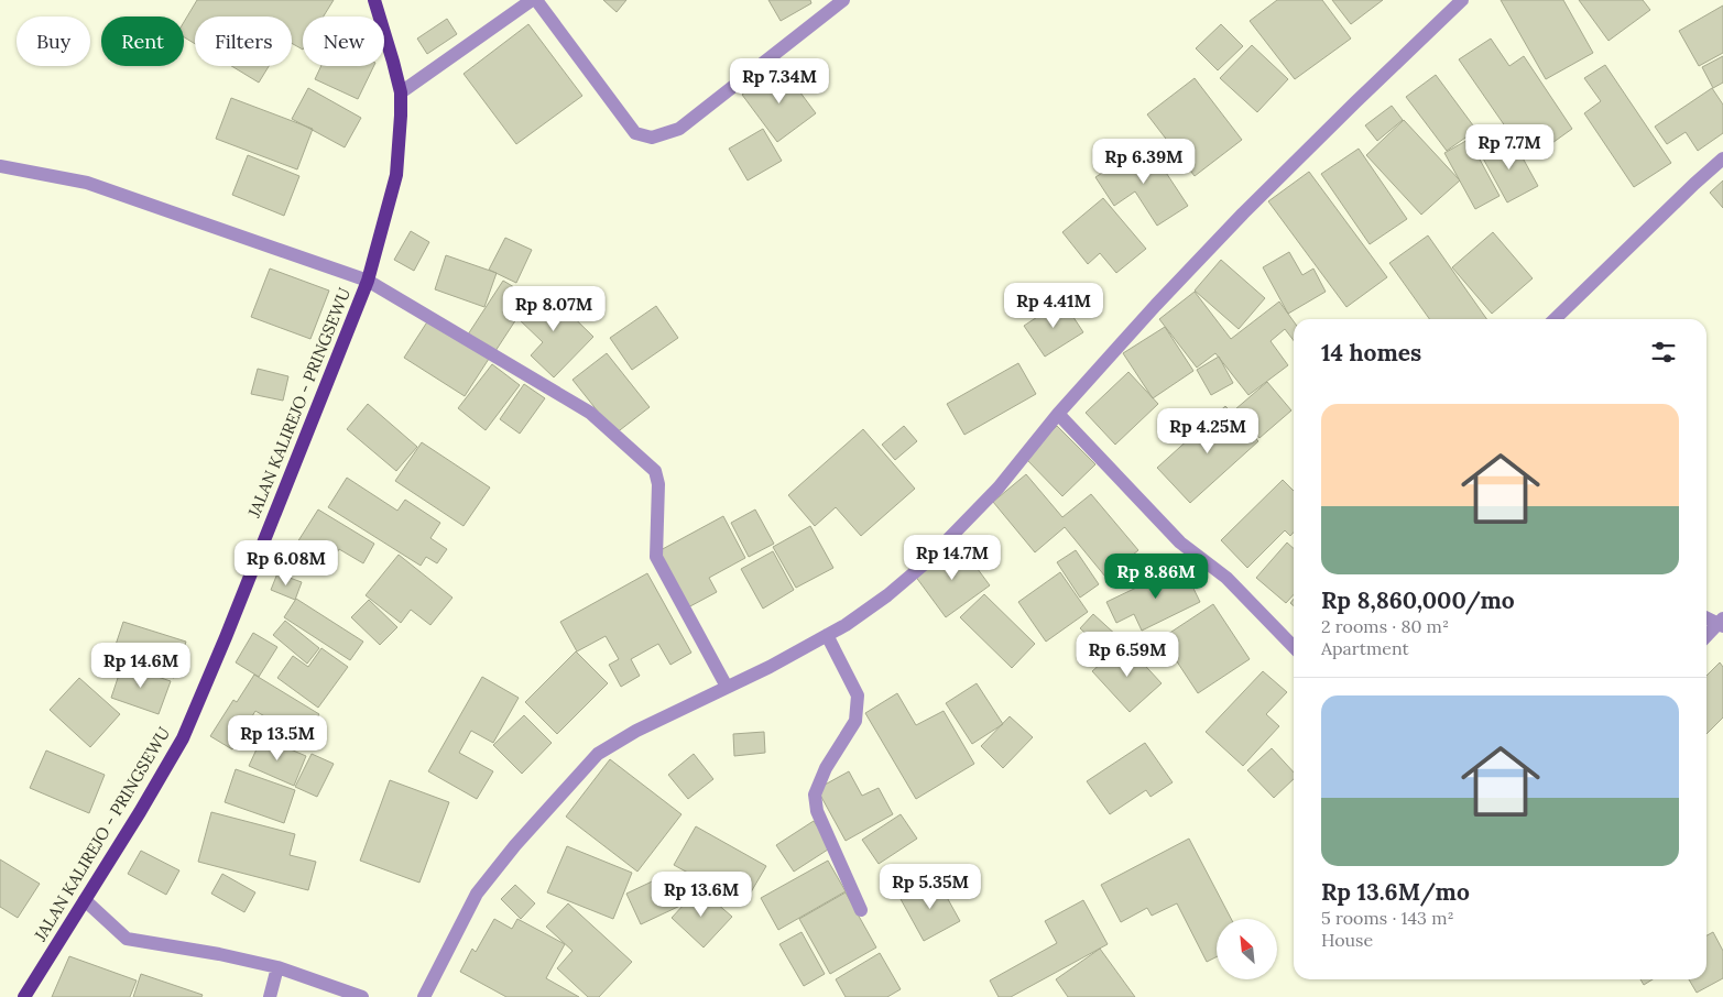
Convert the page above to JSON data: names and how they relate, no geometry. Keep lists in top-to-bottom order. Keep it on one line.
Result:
{"streets":{"main road":["JALAN KALIREJO - PRINGSEWU"]},"north":"top left","page":{"chip":["Buy","Rent","Filters","New"],"price":["Rp 7.34M","Rp 7.7M","Rp 6.39M","Rp 4.41M","Rp 8.07M","Rp 4.25M","Rp 14.7M","Rp 6.08M","Rp 8.86M","Rp 6.59M","Rp 14.6M","Rp 13.5M","Rp 5.35M","Rp 13.6M"],"heading":"14 homes","list":[{"name":"Rp 8,860,000/mo","note":"2 rooms · 80 m² · Apartment"},{"name":"Rp 13.6M/mo","note":"5 rooms · 143 m² · House"}]}}
